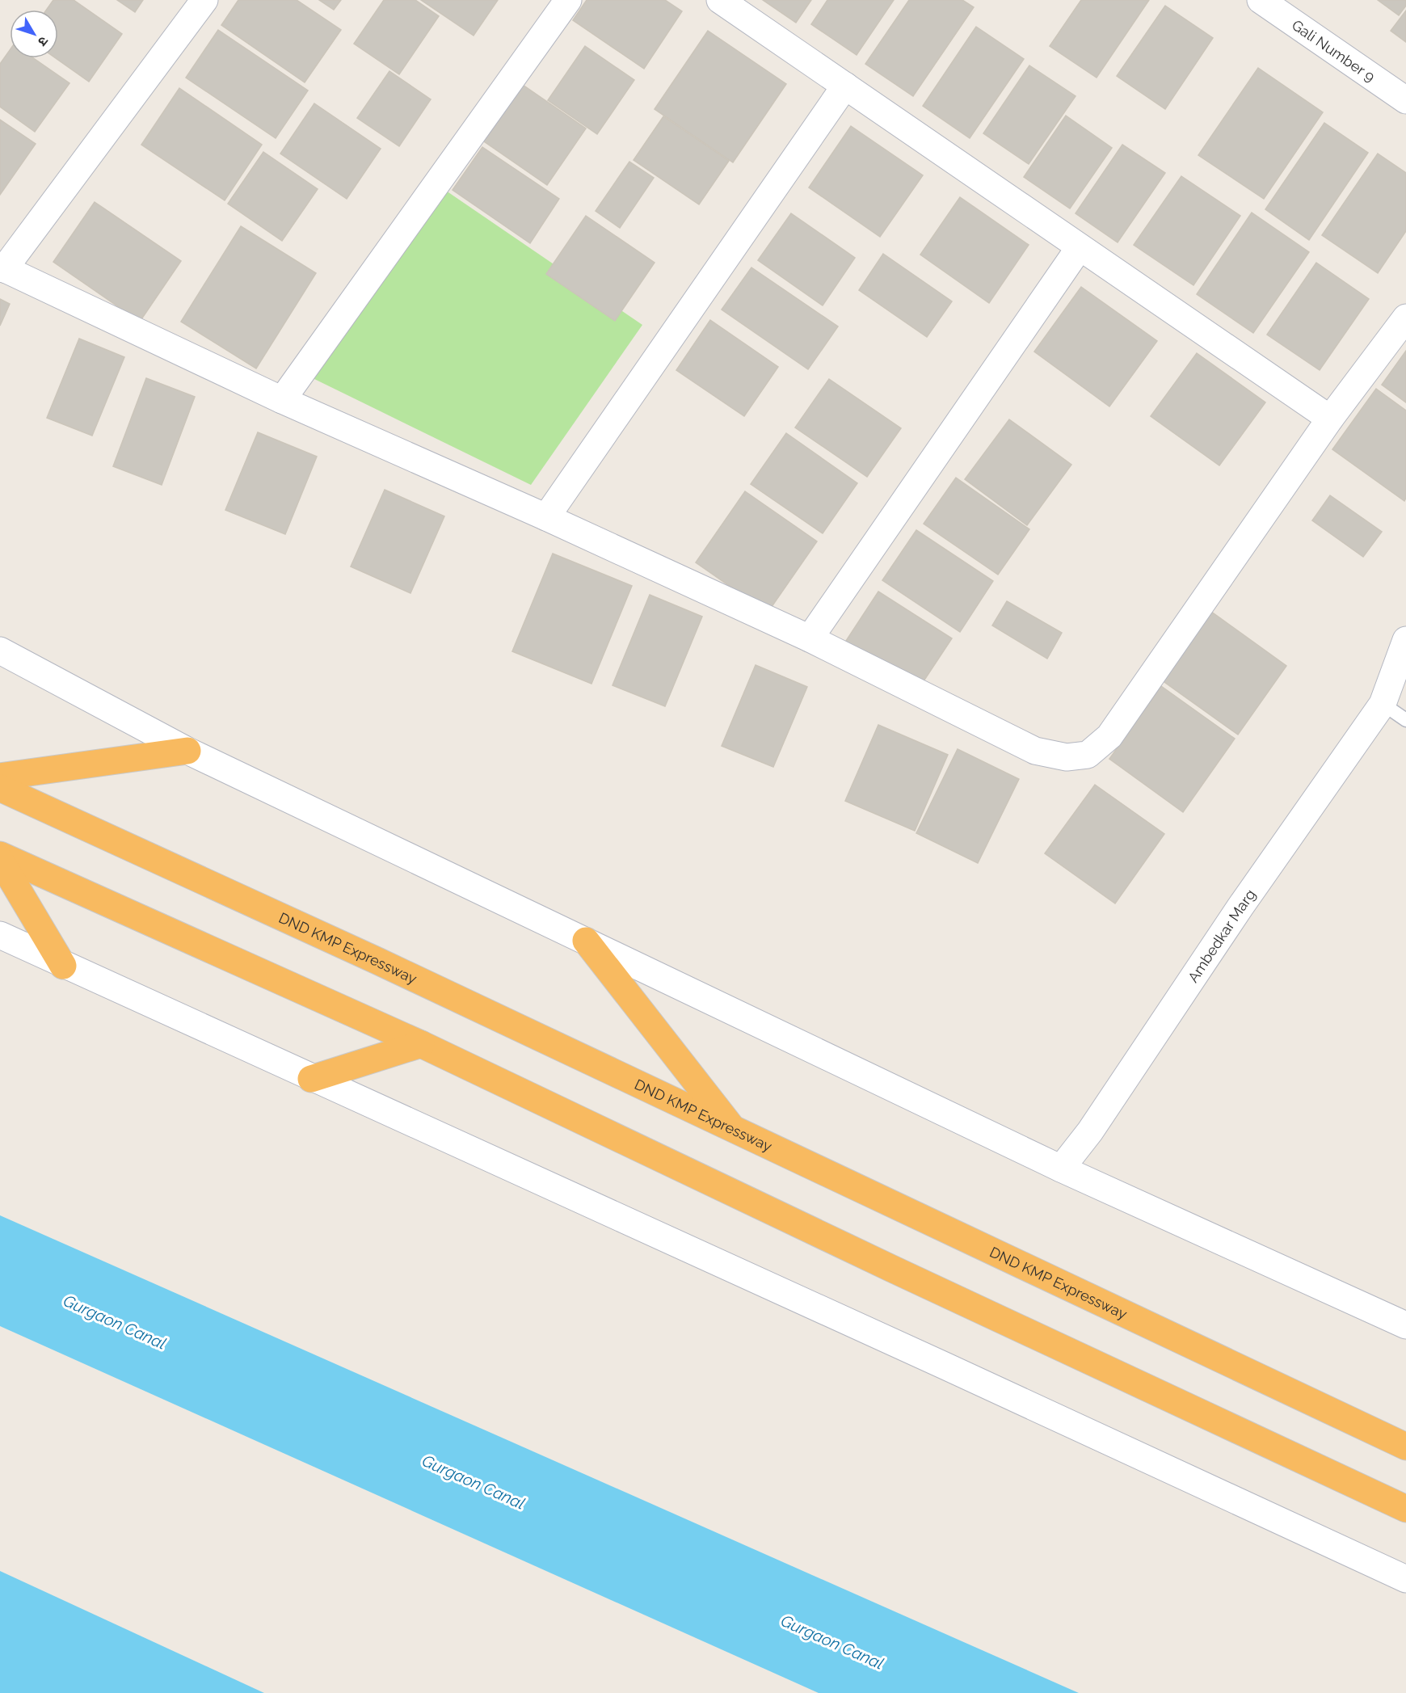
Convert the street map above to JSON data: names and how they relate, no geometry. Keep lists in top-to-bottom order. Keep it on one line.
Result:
{"streets":{"highway":["DND KMP Expressway"],"street":["Gali Number 9","Ambedkar Marg"]},"water":["Gurgaon Canal"],"north":"bottom right"}
